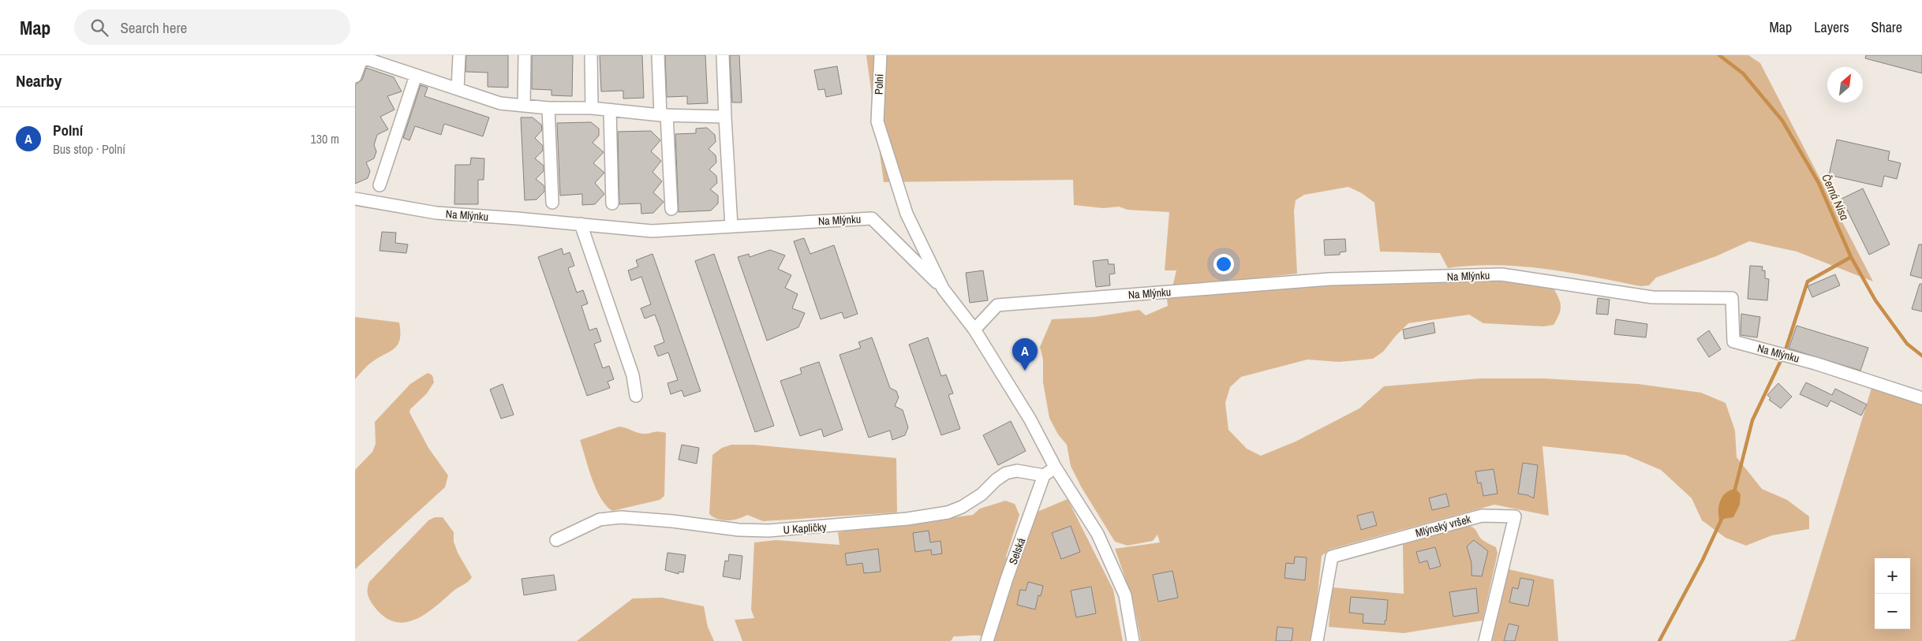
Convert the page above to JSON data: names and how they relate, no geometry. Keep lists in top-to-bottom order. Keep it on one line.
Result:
{"streets":{"street":["Polní","Na Mlýnku","Mlýnský vršek","U Kapličky","Selská"]},"crossings":[["Polní","Na Mlýnku"],["U Kapličky","Selská"]],"water":["Černá Nisa"],"north":"top right","page":{"header":"Map","search":"Search here","nav":["Map","Layers","Share"],"heading":"Nearby","list":[{"mark":"A","name":"Polní","note":"Bus stop · Polní","value":"130 m"}],"pins":"A","map_buttons":["+","−"]}}
